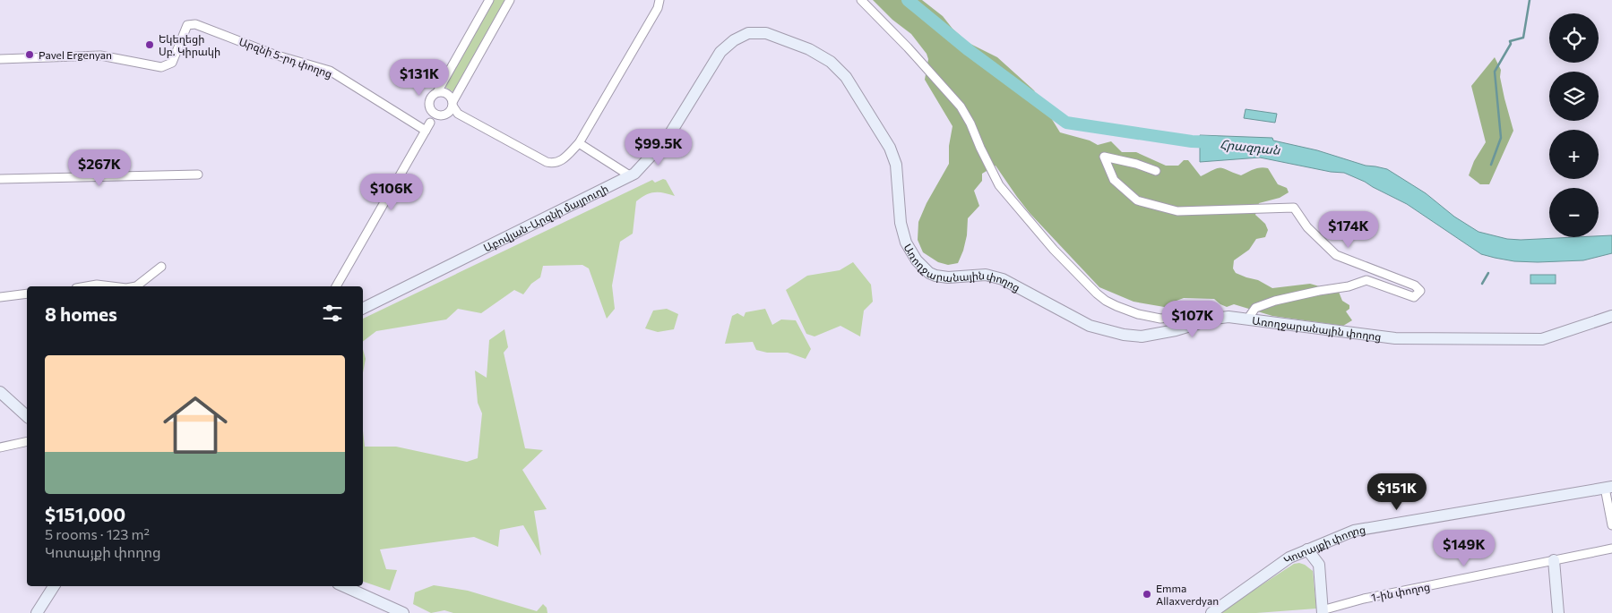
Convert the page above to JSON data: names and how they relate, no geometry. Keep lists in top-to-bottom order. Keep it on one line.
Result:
{"streets":{"main road":["Աբովյան-Արզնի մայրուղի","Առողջարանային փողոց","Կոտայքի փողոց"],"street":["Արզնի 5-րդ փողոց","1-ին փողոց"]},"crossings":[["Աբովյան-Արզնի մայրուղի","Առողջարանային փողոց"]],"water":["Հրազդան"],"places":["Եկեղեցի Սբ. Կիրակի","Pavel Ergenyan","Emma Allaxverdyan"],"page":{"map_buttons":["+","−"],"price":["$131K","$99.5K","$267K","$106K","$174K","$107K","$151K","$149K"],"heading":"8 homes","list":[{"name":"$151,000","note":"5 rooms · 123 m² · Կոտայքի փողոց"}]}}
